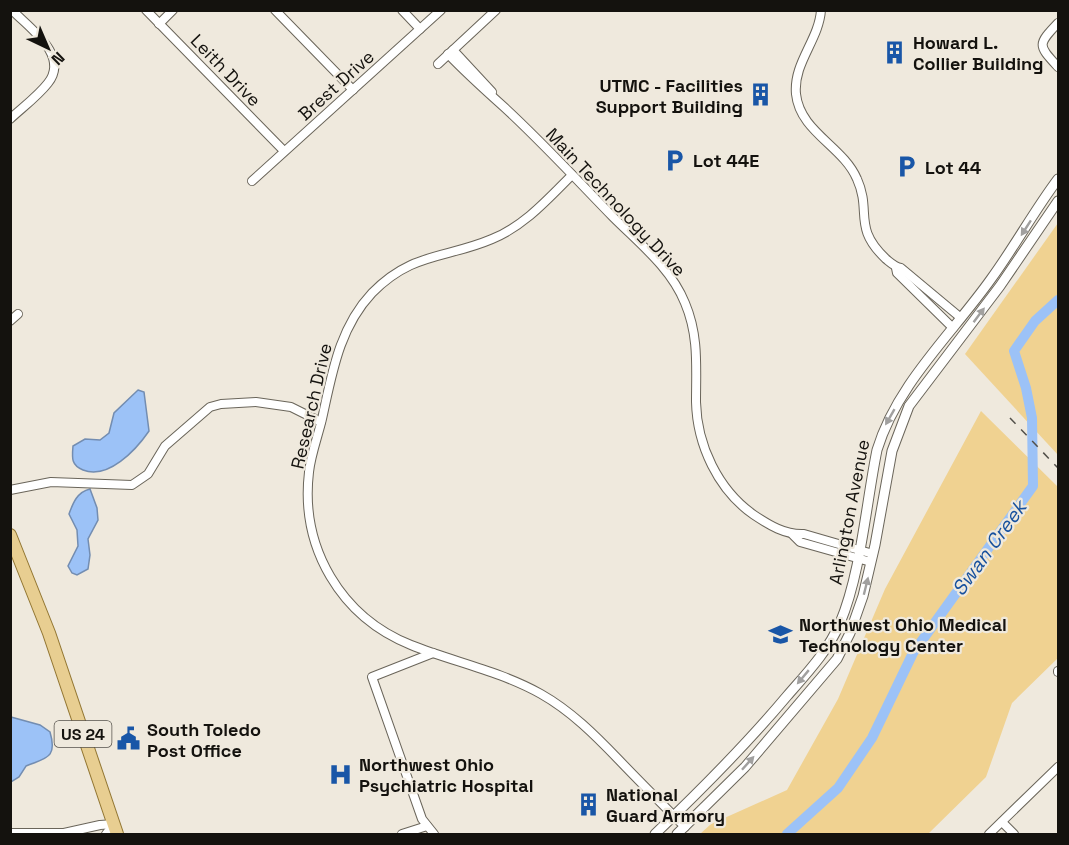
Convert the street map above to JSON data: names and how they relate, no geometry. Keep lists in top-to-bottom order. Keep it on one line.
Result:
{"streets":{"main road":["US 24"],"street":["Leith Drive","Brest Drive","Main Technology Drive","Research Drive","Arlington Avenue"]},"crossings":[["Leith Drive","Brest Drive"],["Main Technology Drive","Research Drive"],["Main Technology Drive","Arlington Avenue"],["Research Drive","Arlington Avenue"]],"water":["Swan Creek"],"places":{"building":["Howard L. Collier Building","UTMC - Facilities Support Building","National Guard Armory"],"parking":["Lot 44E","Lot 44"],"school or university":["Northwest Ohio Medical Technology Center"],"public building":["South Toledo Post Office"],"hospital":["Northwest Ohio Psychiatric Hospital"]},"north":"bottom right"}
